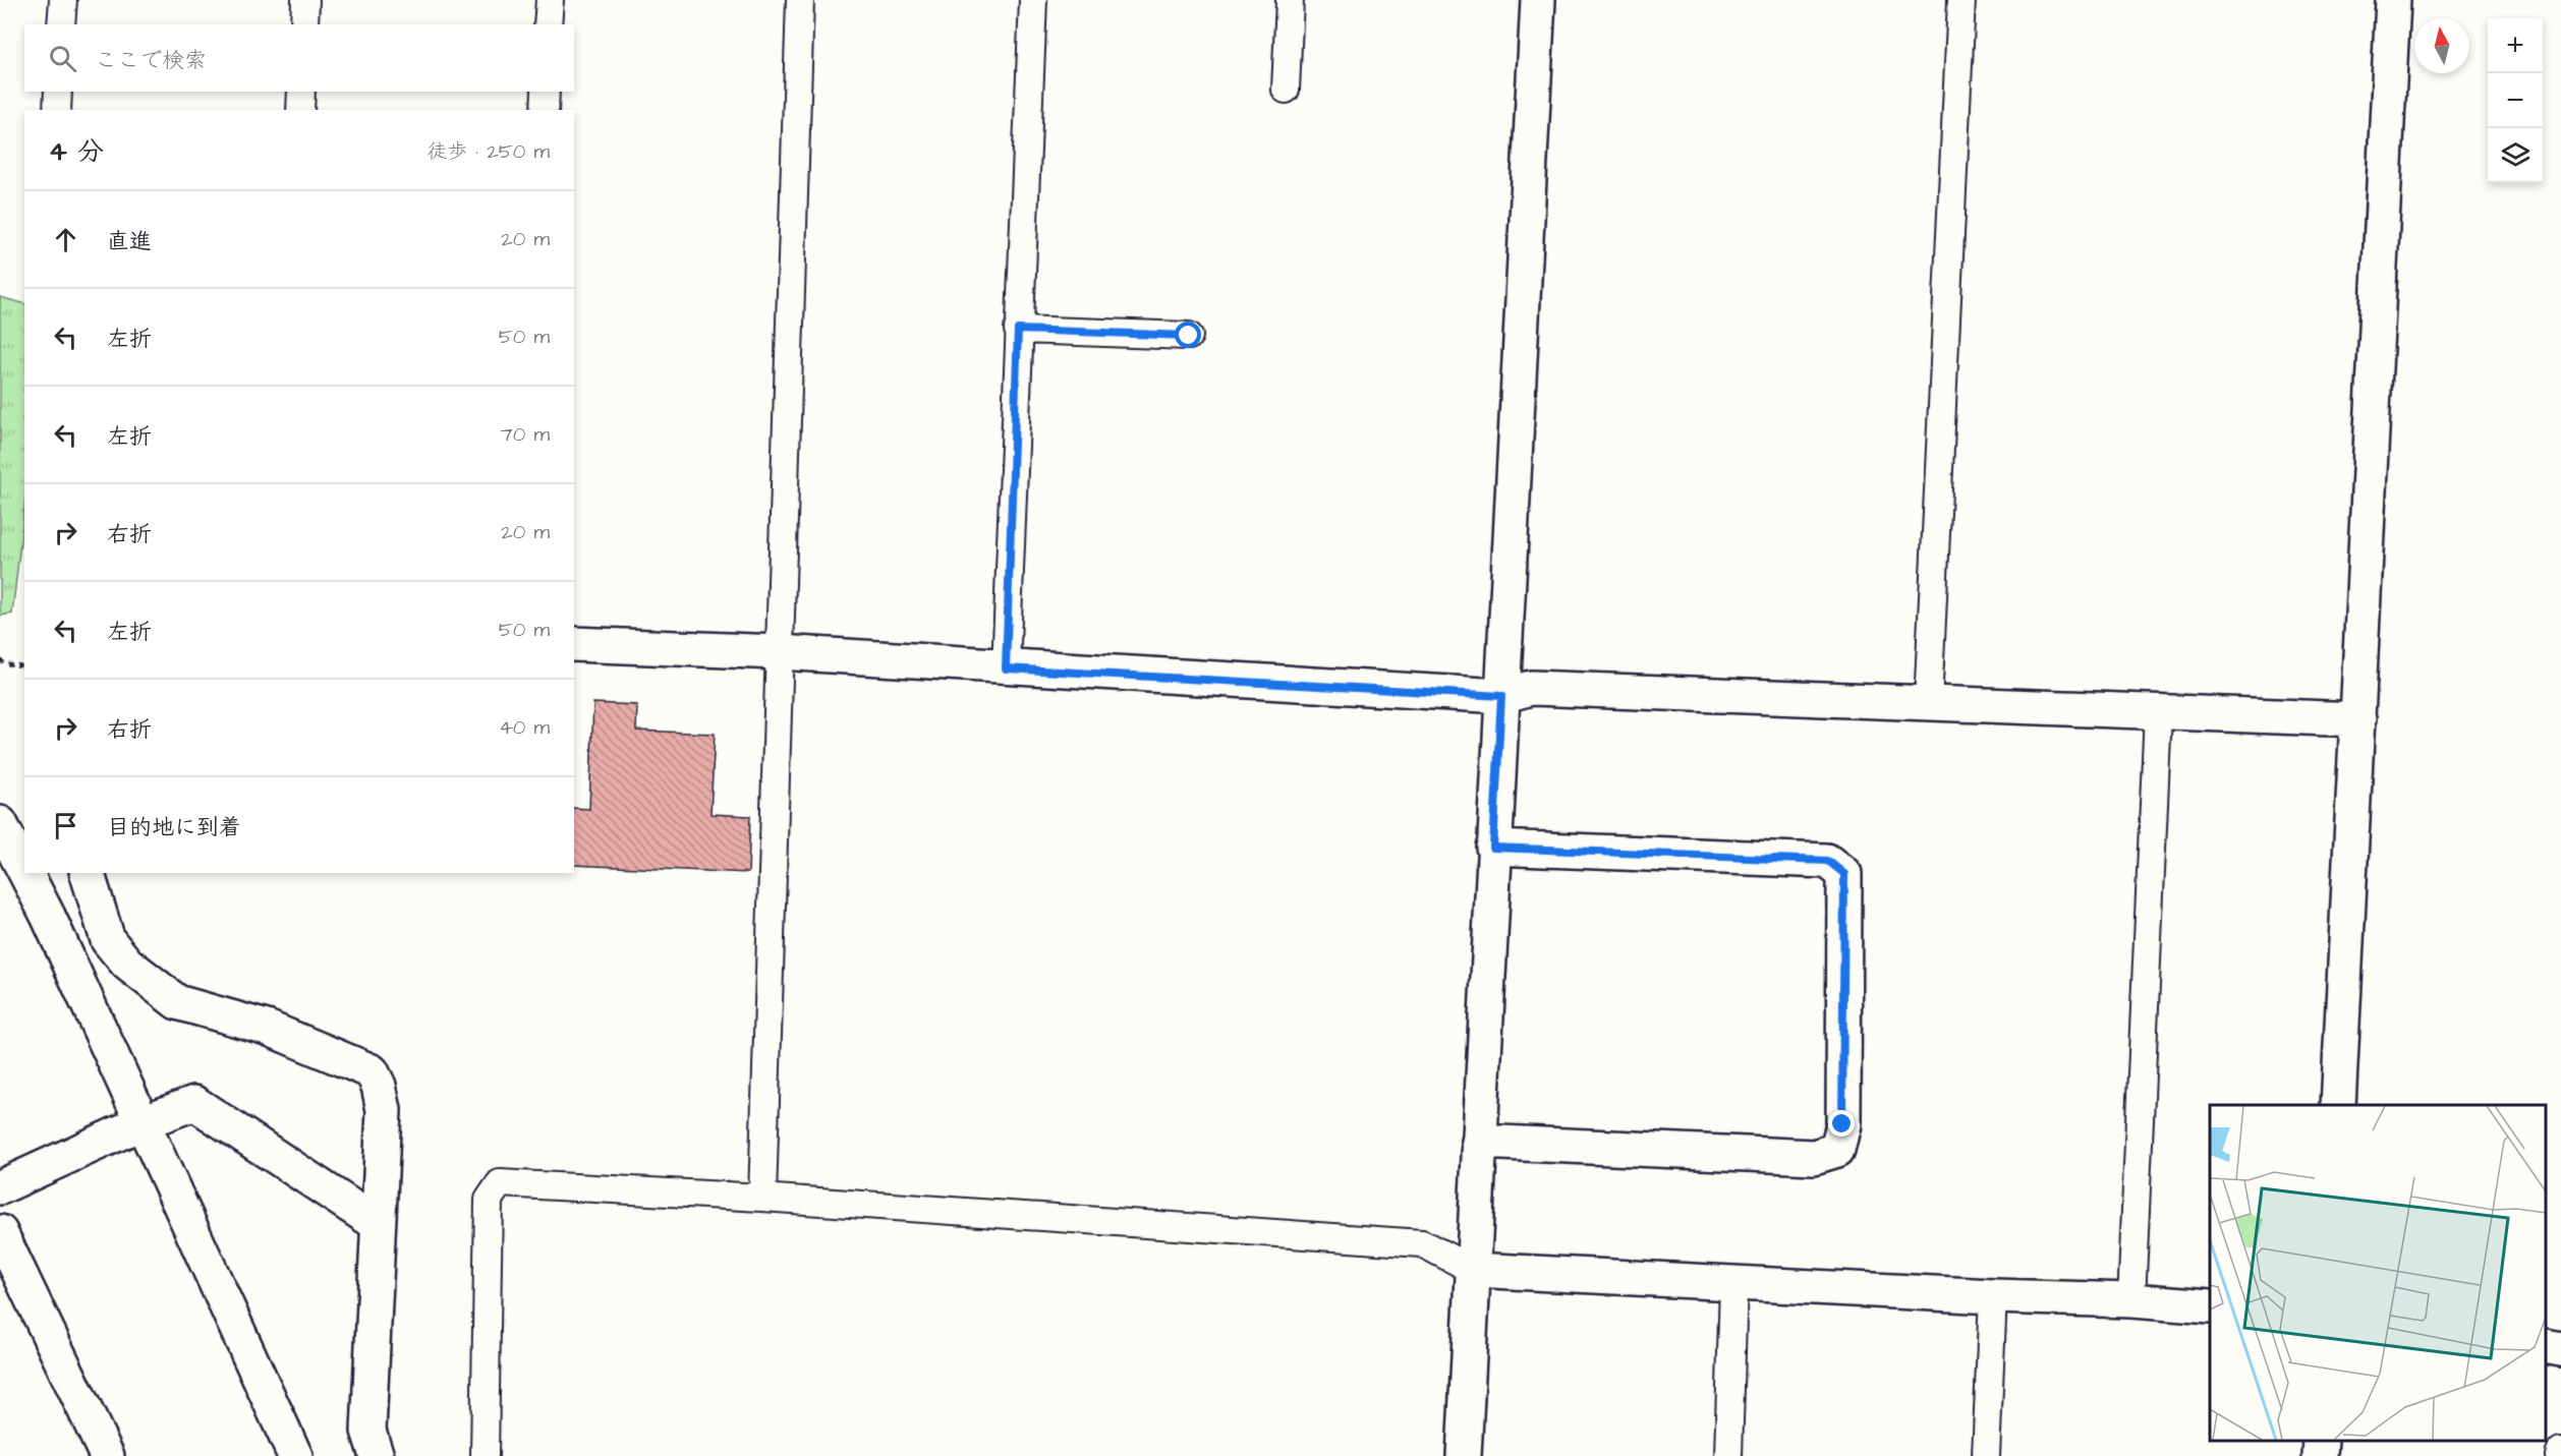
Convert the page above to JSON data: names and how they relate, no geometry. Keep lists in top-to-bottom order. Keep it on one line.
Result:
{"north":"top","page":{"map_buttons":["+","−"],"search":"ここで検索","heading":["4 分","徒歩 · 250 m"],"list":[["直進","20 m"],["左折","50 m"],["左折","70 m"],["右折","20 m"],["左折","50 m"],["右折","40 m"],"目的地に到着"]}}
